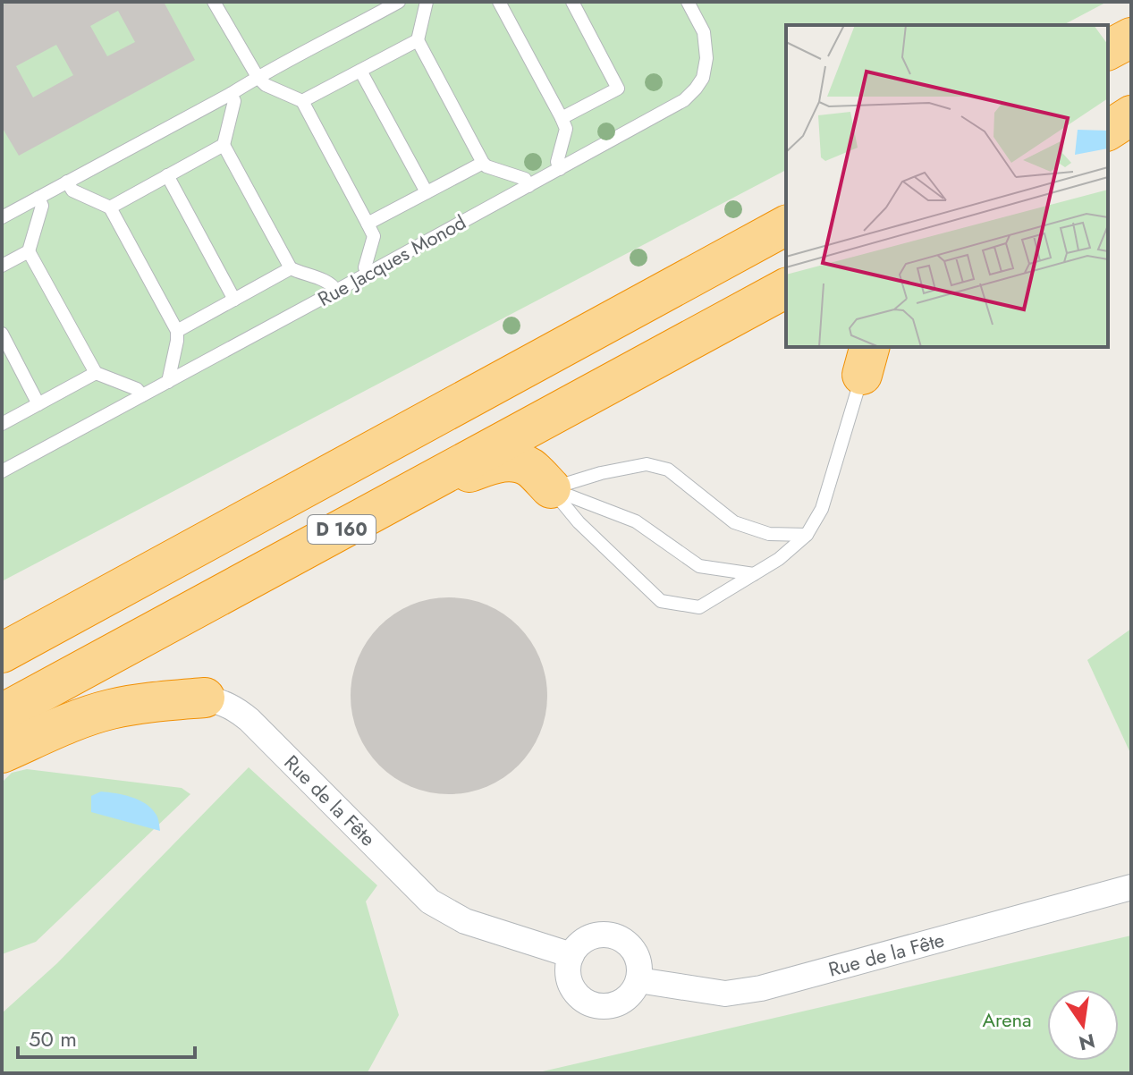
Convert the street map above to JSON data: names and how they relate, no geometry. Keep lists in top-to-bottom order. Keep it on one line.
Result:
{"streets":{"highway":["D 160"],"street":["Rue de la Fête"],"lane":["Rue Jacques Monod"]},"parks":["Arena"],"scale_bar":"50 m","north":"bottom"}
